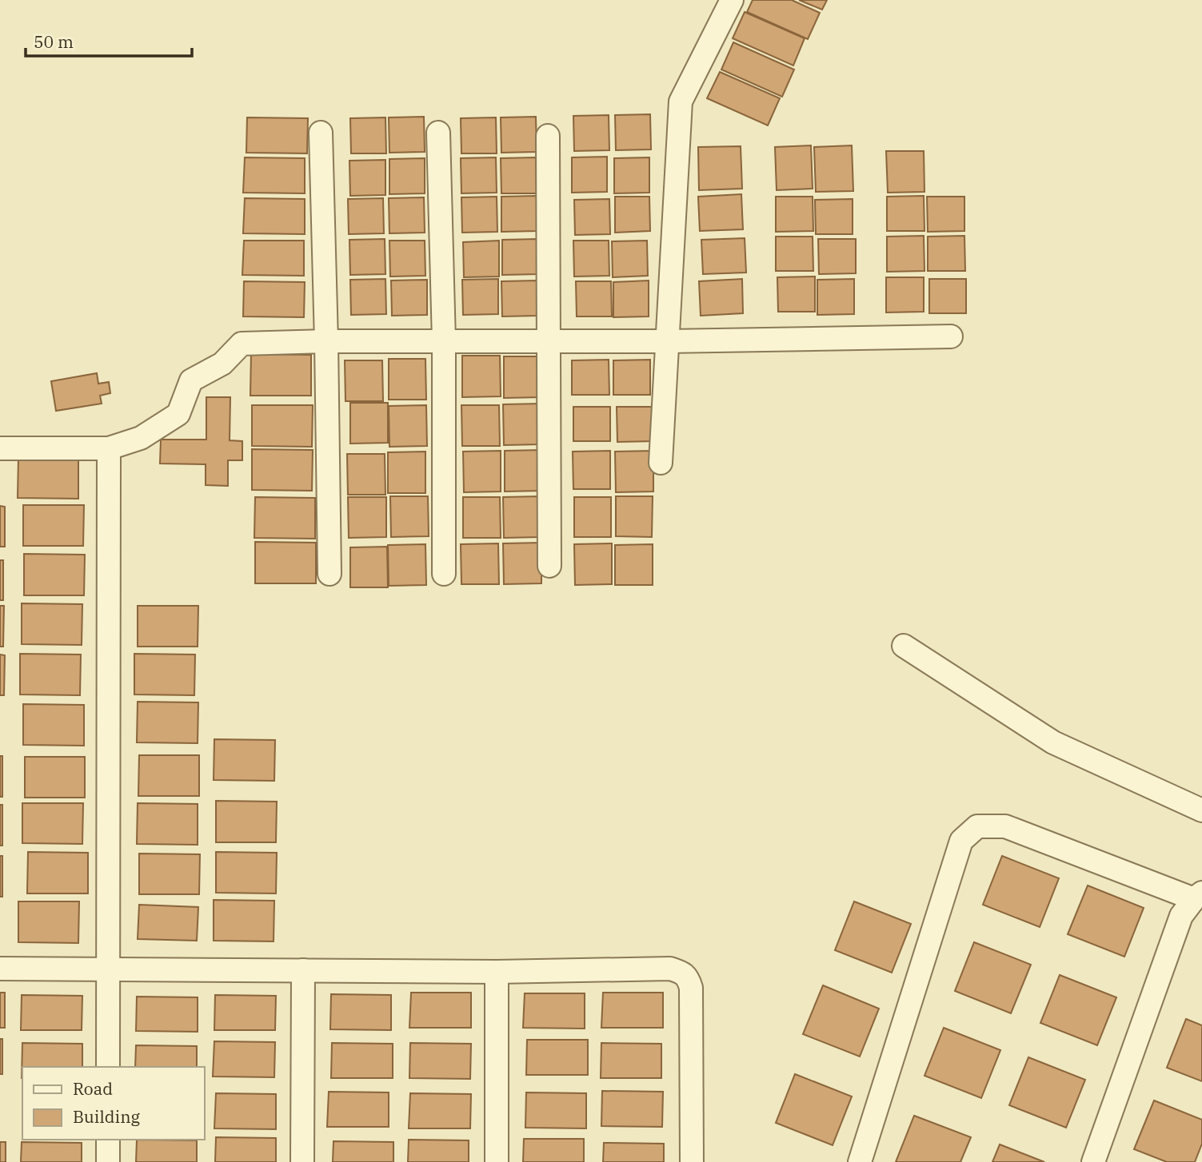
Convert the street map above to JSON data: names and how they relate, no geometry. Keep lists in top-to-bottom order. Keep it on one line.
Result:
{"legend":["Road","Building"],"scale_bar":"50 m"}
